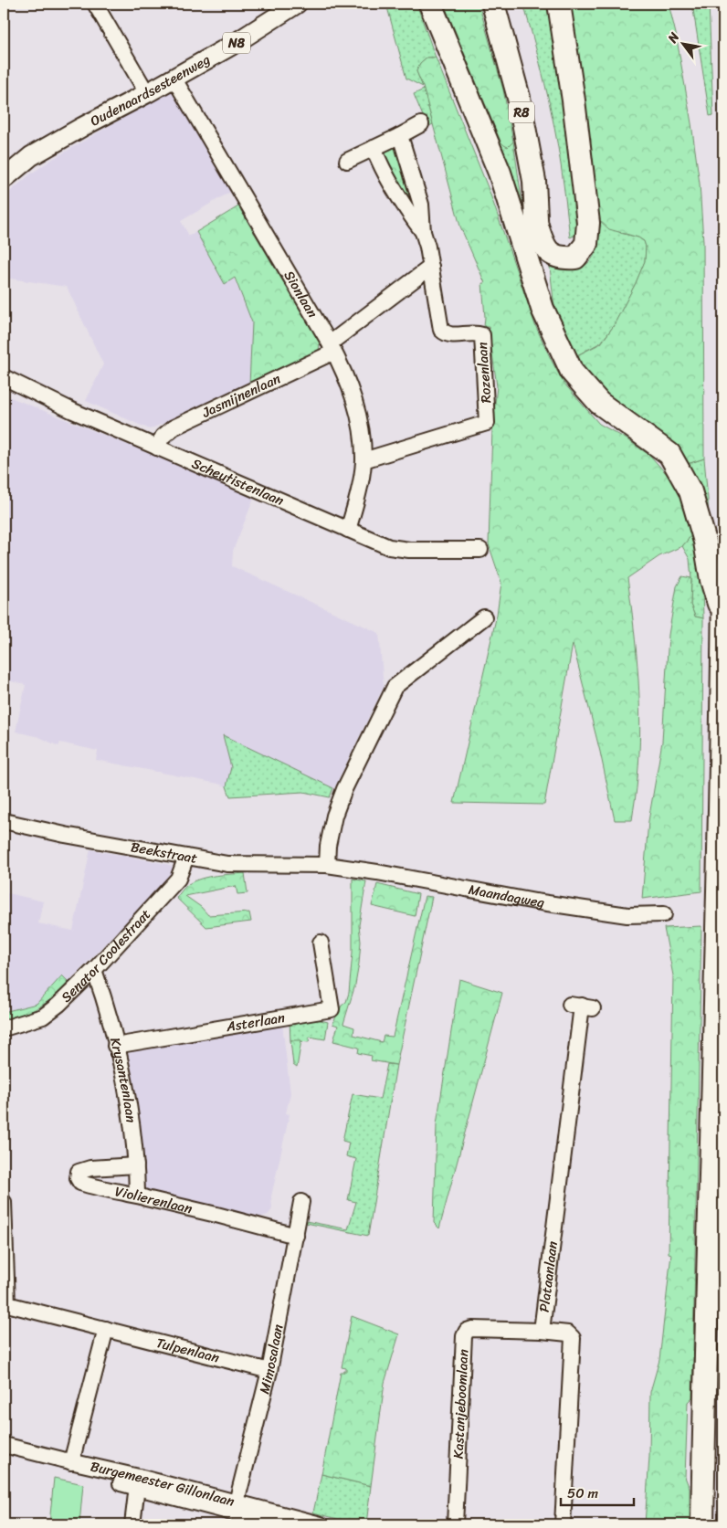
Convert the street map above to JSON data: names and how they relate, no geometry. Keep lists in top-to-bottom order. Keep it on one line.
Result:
{"streets":{"highway":["R8"],"main road":["N8","Oudenaardsesteenweg"],"street":["Sionlaan","Rozenlaan","Jasmijnenlaan","Scheutistenlaan","Beekstraat","Maandagweg","Senator Coolestraat","Asterlaan","Krysantenlaan","Violierenlaan","Plataanlaan","Tulpenlaan","Mimosalaan","Kastanjeboomlaan","Burgemeester Gillonlaan"]},"crossings":[["Oudenaardsesteenweg","Sionlaan"],["Sionlaan","Rozenlaan"],["Sionlaan","Jasmijnenlaan"],["Sionlaan","Scheutistenlaan"],["Rozenlaan","Jasmijnenlaan"],["Jasmijnenlaan","Scheutistenlaan"],["Beekstraat","Maandagweg"],["Beekstraat","Senator Coolestraat"],["Senator Coolestraat","Krysantenlaan"],["Asterlaan","Krysantenlaan"],["Krysantenlaan","Violierenlaan"],["Violierenlaan","Mimosalaan"],["Plataanlaan","Kastanjeboomlaan"],["Tulpenlaan","Mimosalaan"],["Mimosalaan","Burgemeester Gillonlaan"]],"scale_bar":"50 m","north":"top left"}
